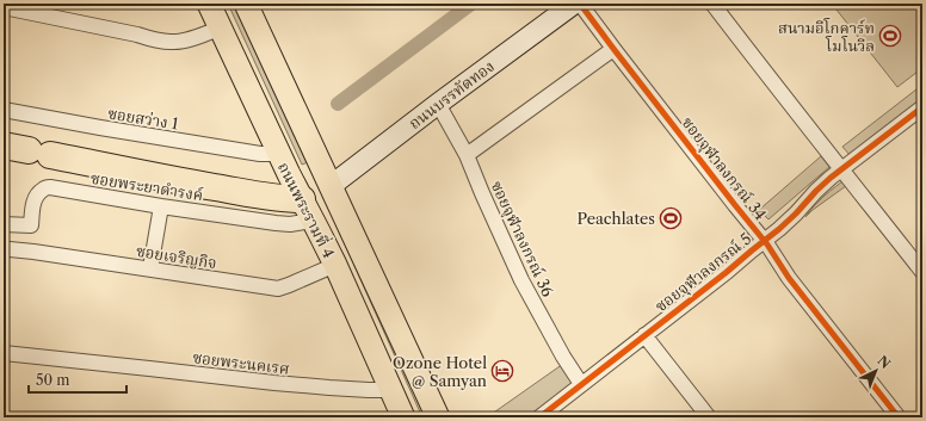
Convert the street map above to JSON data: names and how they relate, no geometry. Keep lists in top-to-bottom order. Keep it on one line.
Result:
{"streets":{"main road":["ถนนบรรทัดทอง","ถนนพระรามที่ 4"],"street":["ซอยสว่าง 1","ซอยจุฬาลงกรณ์ 34","ซอยพระยาดำรงค์","ซอยจุฬาลงกรณ์ 36","ซอยเจริญกิจ","ซอยจุฬาลงกรณ์ 5","ซอยพระนคเรศ"]},"crossings":[["ถนนบรรทัดทอง","ถนนพระรามที่ 4"],["ถนนบรรทัดทอง","ซอยจุฬาลงกรณ์ 36"],["ซอยสว่าง 1","ถนนพระรามที่ 4"],["ซอยจุฬาลงกรณ์ 34","ซอยจุฬาลงกรณ์ 5"],["ซอยพระยาดำรงค์","ถนนพระรามที่ 4"],["ถนนพระรามที่ 4","ซอยเจริญกิจ"],["ถนนพระรามที่ 4","ซอยพระนคเรศ"],["ซอยจุฬาลงกรณ์ 36","ซอยจุฬาลงกรณ์ 5"]],"places":{"sports":["สนามอีโกคาร์ท โมโนวีล","Peachlates"],"hotel":["Ozone Hotel @ Samyan"]},"scale_bar":"50 m","north":"top right"}
